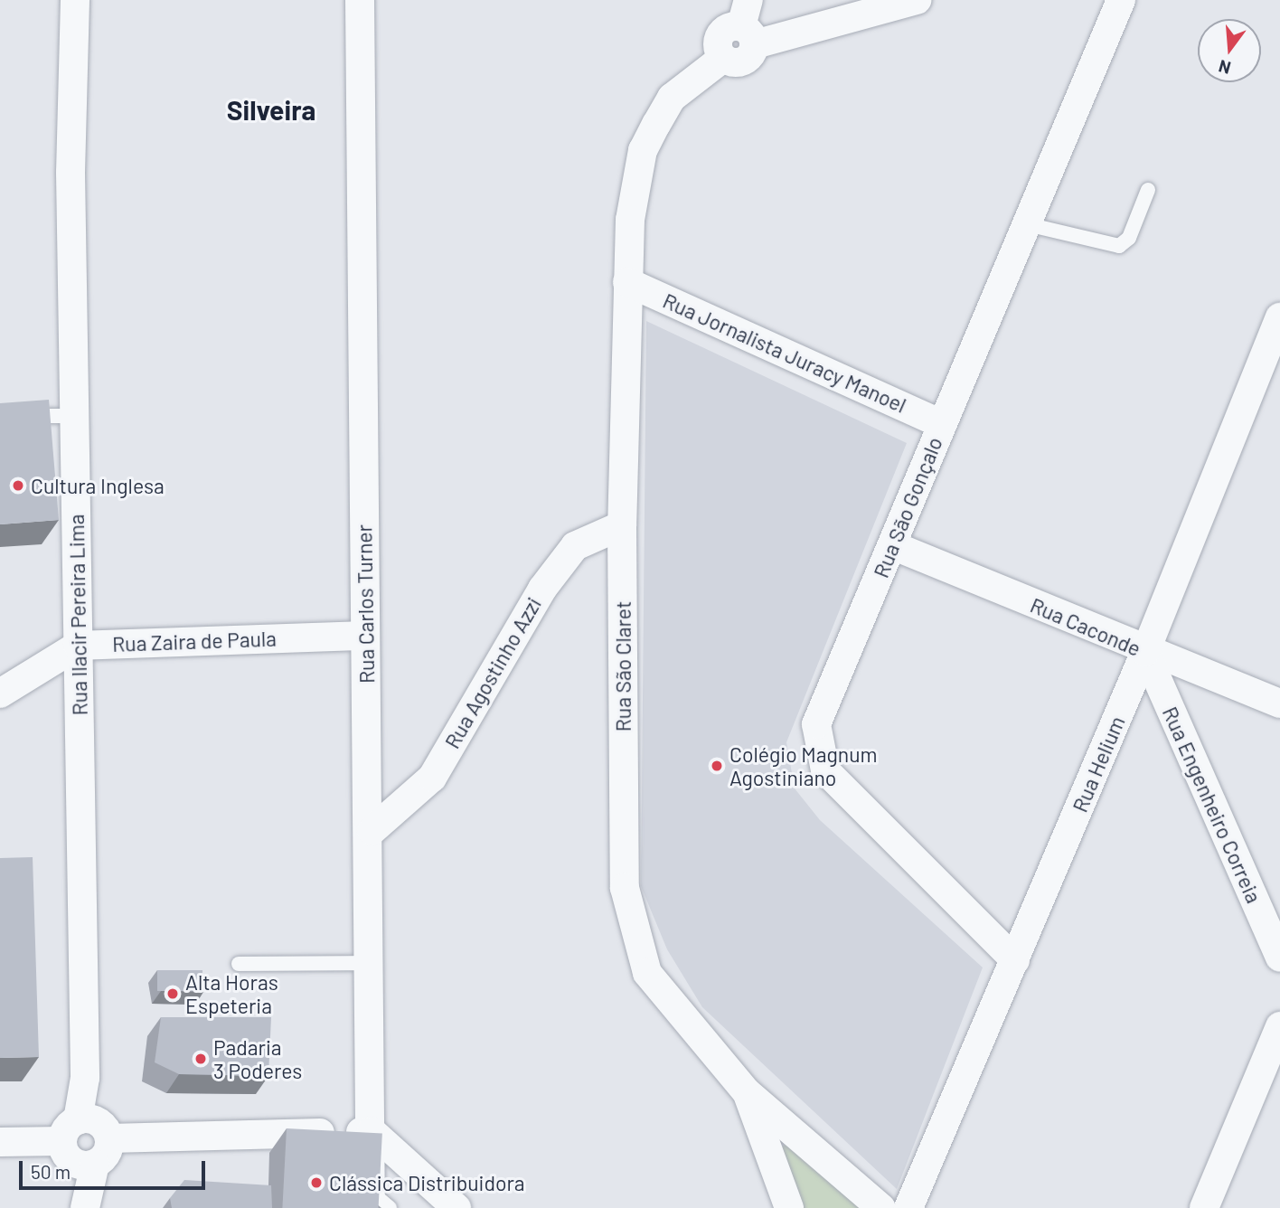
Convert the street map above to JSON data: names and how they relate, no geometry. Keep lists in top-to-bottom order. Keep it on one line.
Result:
{"streets":{"street":["Rua Jornalista Juracy Manoel","Rua São Gonçalo","Rua Carlos Turner","Rua Ilacir Pereira Lima","Rua Caconde","Rua Zaira de Paula","Rua São Claret","Rua Agostinho Azzi","Rua Helium","Rua Engenheiro Correia"]},"crossings":[["Rua Jornalista Juracy Manoel","Rua São Gonçalo"],["Rua Jornalista Juracy Manoel","Rua São Claret"],["Rua São Gonçalo","Rua Caconde"],["Rua São Gonçalo","Rua Helium"],["Rua Carlos Turner","Rua Zaira de Paula"],["Rua Carlos Turner","Rua Agostinho Azzi"],["Rua Ilacir Pereira Lima","Rua Zaira de Paula"],["Rua Caconde","Rua Helium"],["Rua Caconde","Rua Engenheiro Correia"],["Rua São Claret","Rua Agostinho Azzi"],["Rua Helium","Rua Engenheiro Correia"]],"districts":["Silveira"],"places":["Cultura Inglesa","Colégio Magnum Agostiniano","Alta Horas Espeteria","Padaria 3 Poderes","Clássica Distribuidora"],"scale_bar":"50 m","north":"bottom"}
